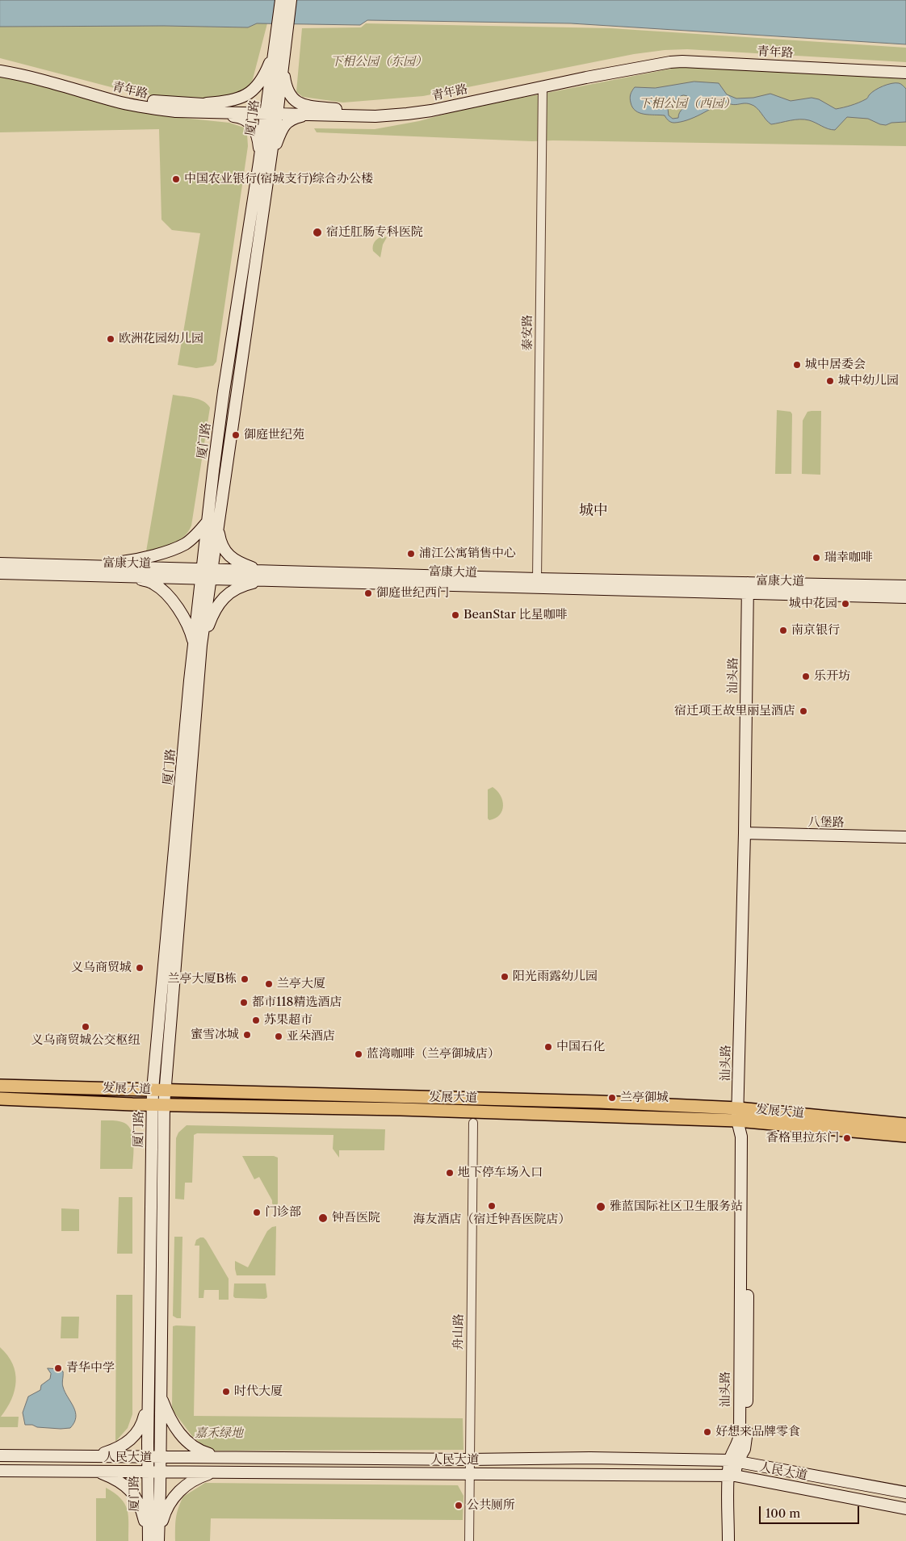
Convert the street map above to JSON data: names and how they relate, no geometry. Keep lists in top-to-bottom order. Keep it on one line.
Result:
{"streets":{"main road":["发展大道"],"street":["青年路","厦门路","泰安路","富康大道","汕头路","八堡路","舟山路","人民大道"]},"crossings":[["青年路","厦门路"],["青年路","泰安路"],["厦门路","富康大道"],["厦门路","发展大道"],["厦门路","人民大道"],["泰安路","富康大道"],["富康大道","汕头路"],["汕头路","八堡路"],["汕头路","发展大道"],["汕头路","人民大道"],["舟山路","人民大道"]],"districts":["城中"],"parks":["下相公园（东园）","下相公园（西园）","嘉禾绿地"],"places":["中国农业银行(宿城支行)综合办公楼","宿迁肛肠专科医院","欧洲花园幼儿园","城中居委会","城中幼儿园","御庭世纪苑","浦江公寓销售中心","瑞幸咖啡","御庭世纪西门","城中花园","BeanStar 比星咖啡","南京银行","乐开坊","宿迁项王故里丽呈酒店","义乌商贸城","阳光雨露幼儿园","兰亭大厦B栋","兰亭大厦","都市118精选酒店","苏果超市","义乌商贸城公交枢纽","蜜雪冰城","亚朵酒店","中国石化","蓝湾咖啡（兰亭御城店）","兰亭御城","香格里拉东门","地下停车场入口","海友酒店（宿迁钟吾医院店）","雅蓝国际社区卫生服务站","门诊部","钟吾医院","青华中学","时代大厦","好想来品牌零食","公共厕所"],"scale_bar":"100 m"}
